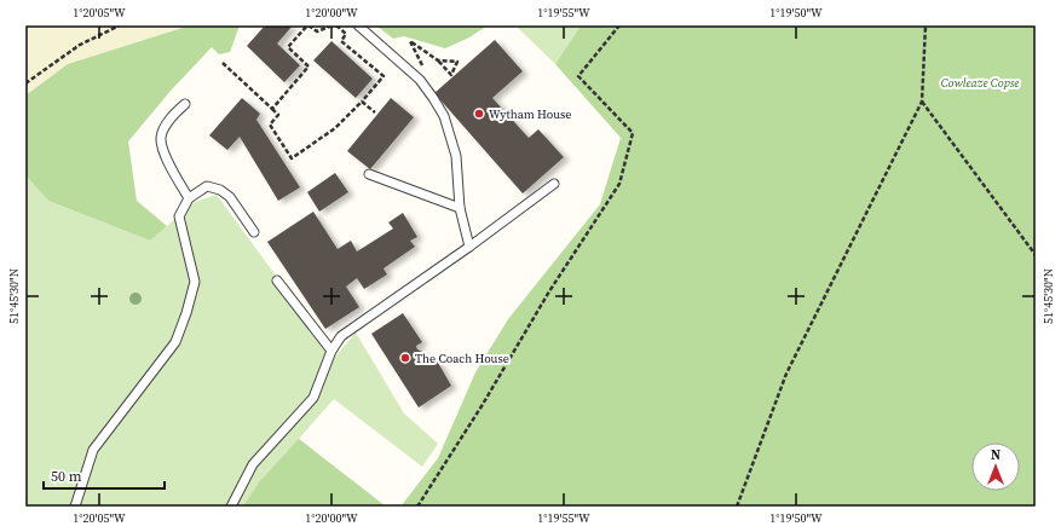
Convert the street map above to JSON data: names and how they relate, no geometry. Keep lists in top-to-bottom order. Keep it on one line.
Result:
{"parks":["Cowleaze Copse"],"places":["Wytham House","The Coach House"],"scale_bar":"50 m","north":"top","coordinates":["1°20'05\"W","1°20'00\"W","1°19'55\"W","1°19'50\"W","51°45'30\"N"]}
